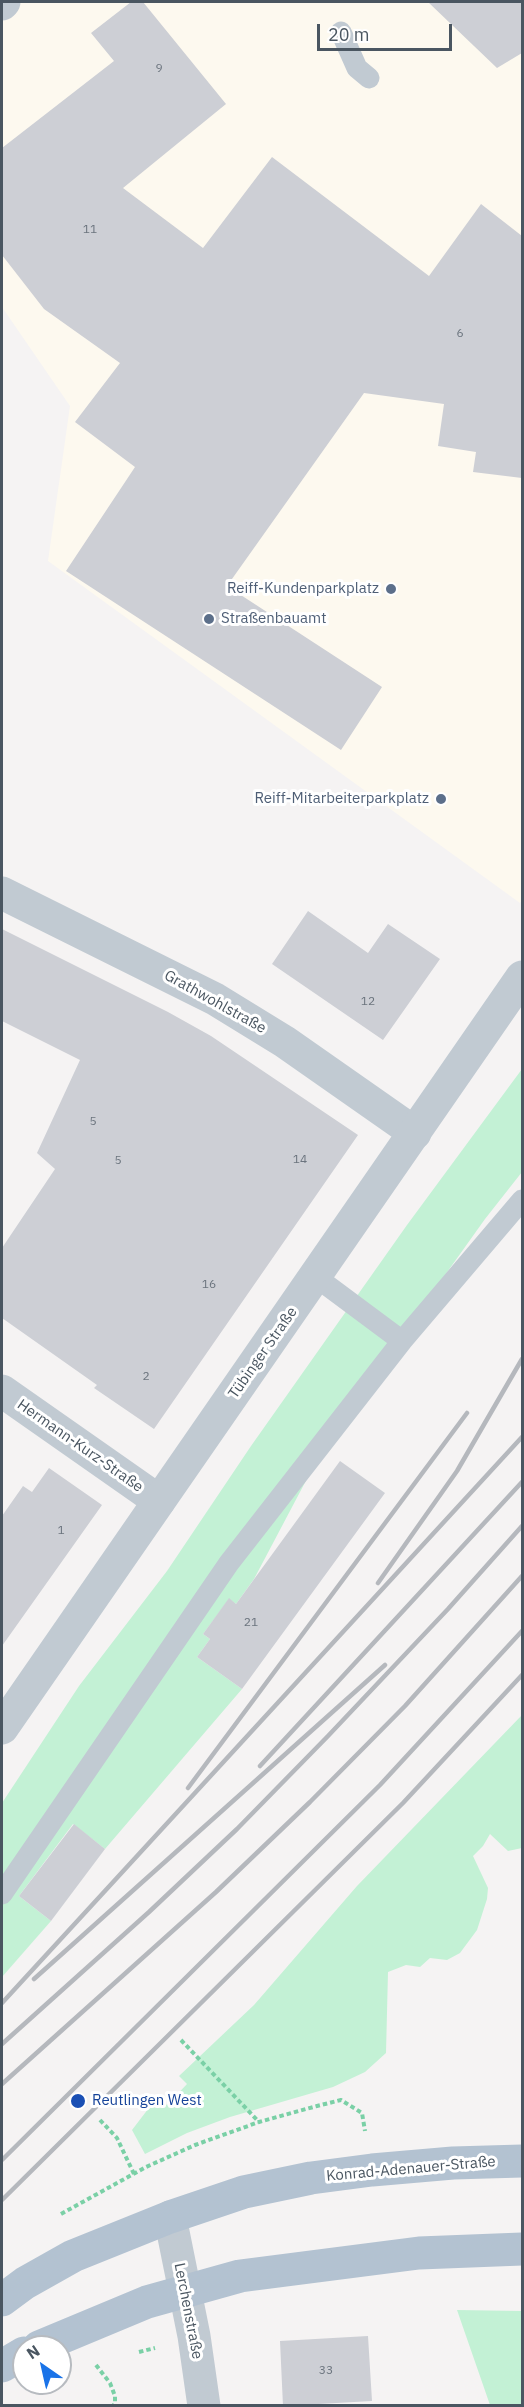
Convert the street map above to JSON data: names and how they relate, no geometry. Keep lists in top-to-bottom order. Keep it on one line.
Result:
{"streets":{"main road":["Konrad-Adenauer-Straße"],"street":["Grathwohlstraße","Tübinger Straße","Hermann-Kurz-Straße","Lerchenstraße"]},"crossings":[["Grathwohlstraße","Tübinger Straße"],["Tübinger Straße","Hermann-Kurz-Straße"],["Konrad-Adenauer-Straße","Lerchenstraße"]],"places":["Reiff-Kundenparkplatz","Straßenbauamt","Reiff-Mitarbeiterparkplatz","Reutlingen West"],"house_numbers":["9","11","6","12","5","14","5","16","2","1","21","33"],"scale_bar":"20 m","north":"top left"}
